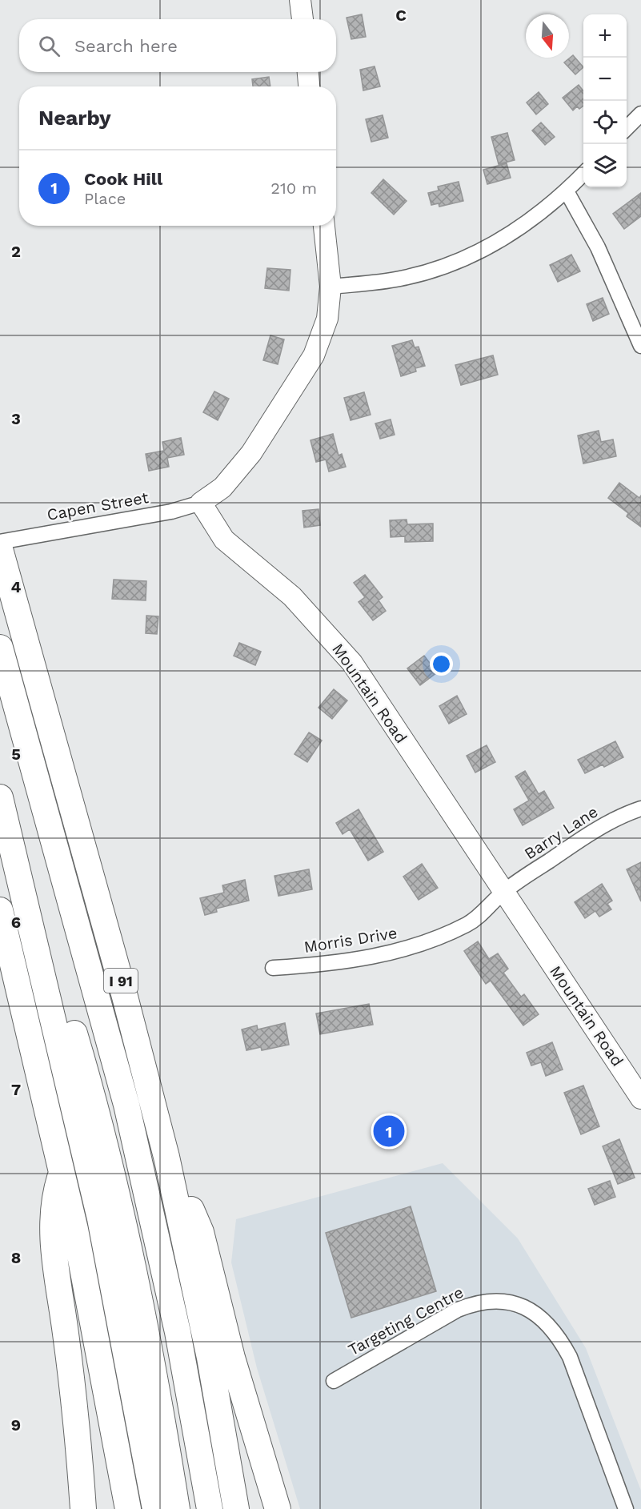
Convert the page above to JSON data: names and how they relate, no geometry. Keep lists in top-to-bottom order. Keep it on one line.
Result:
{"streets":{"highway":["I 91"],"street":["Capen Street","Mountain Road","Barry Lane","Morris Drive","Targeting Centre"]},"crossings":[["Capen Street","Mountain Road"],["Mountain Road","Barry Lane"],["Mountain Road","Morris Drive"],["Barry Lane","Morris Drive"]],"north":"bottom","page":{"map_buttons":["+","−"],"search":"Search here","heading":"Nearby","list":[{"mark":"1","name":"Cook Hill","note":"Place","value":"210 m"}],"pins":"1"},"grid":{"columns":["C"],"rows":["2","3","4","5","6","7","8","9"]}}
